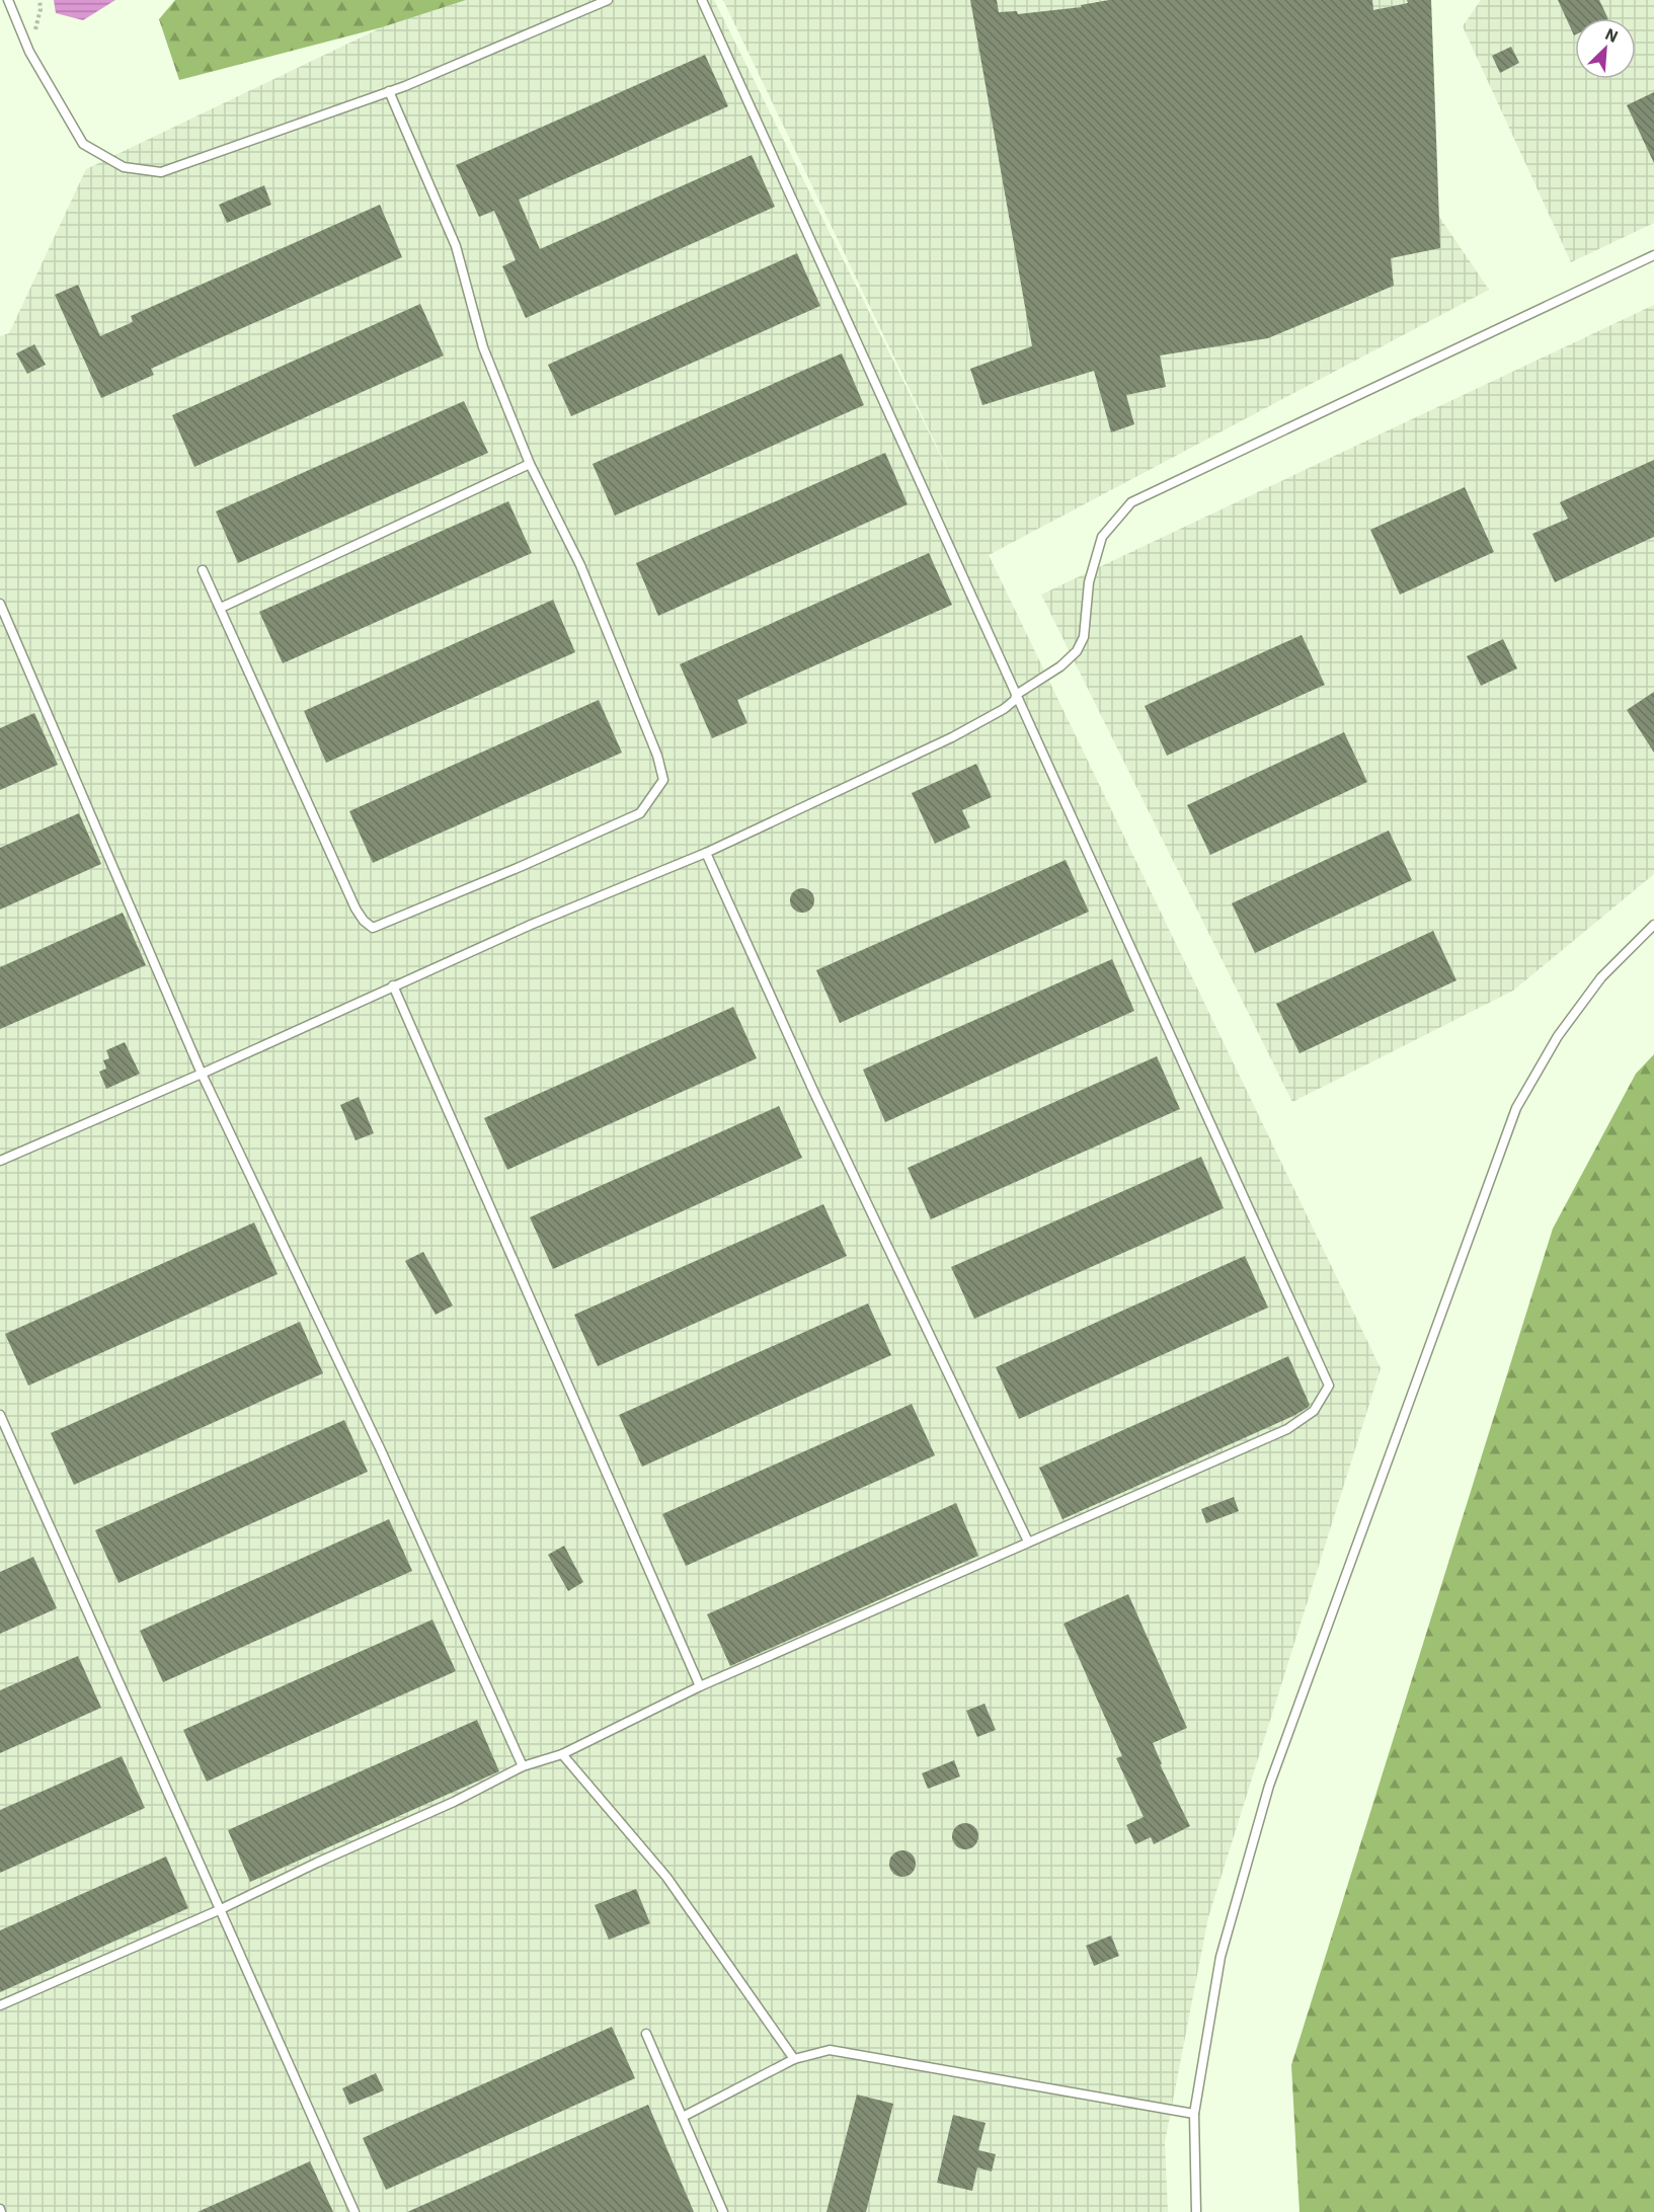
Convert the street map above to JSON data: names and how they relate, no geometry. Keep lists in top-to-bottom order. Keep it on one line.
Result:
{"north":"top right"}
